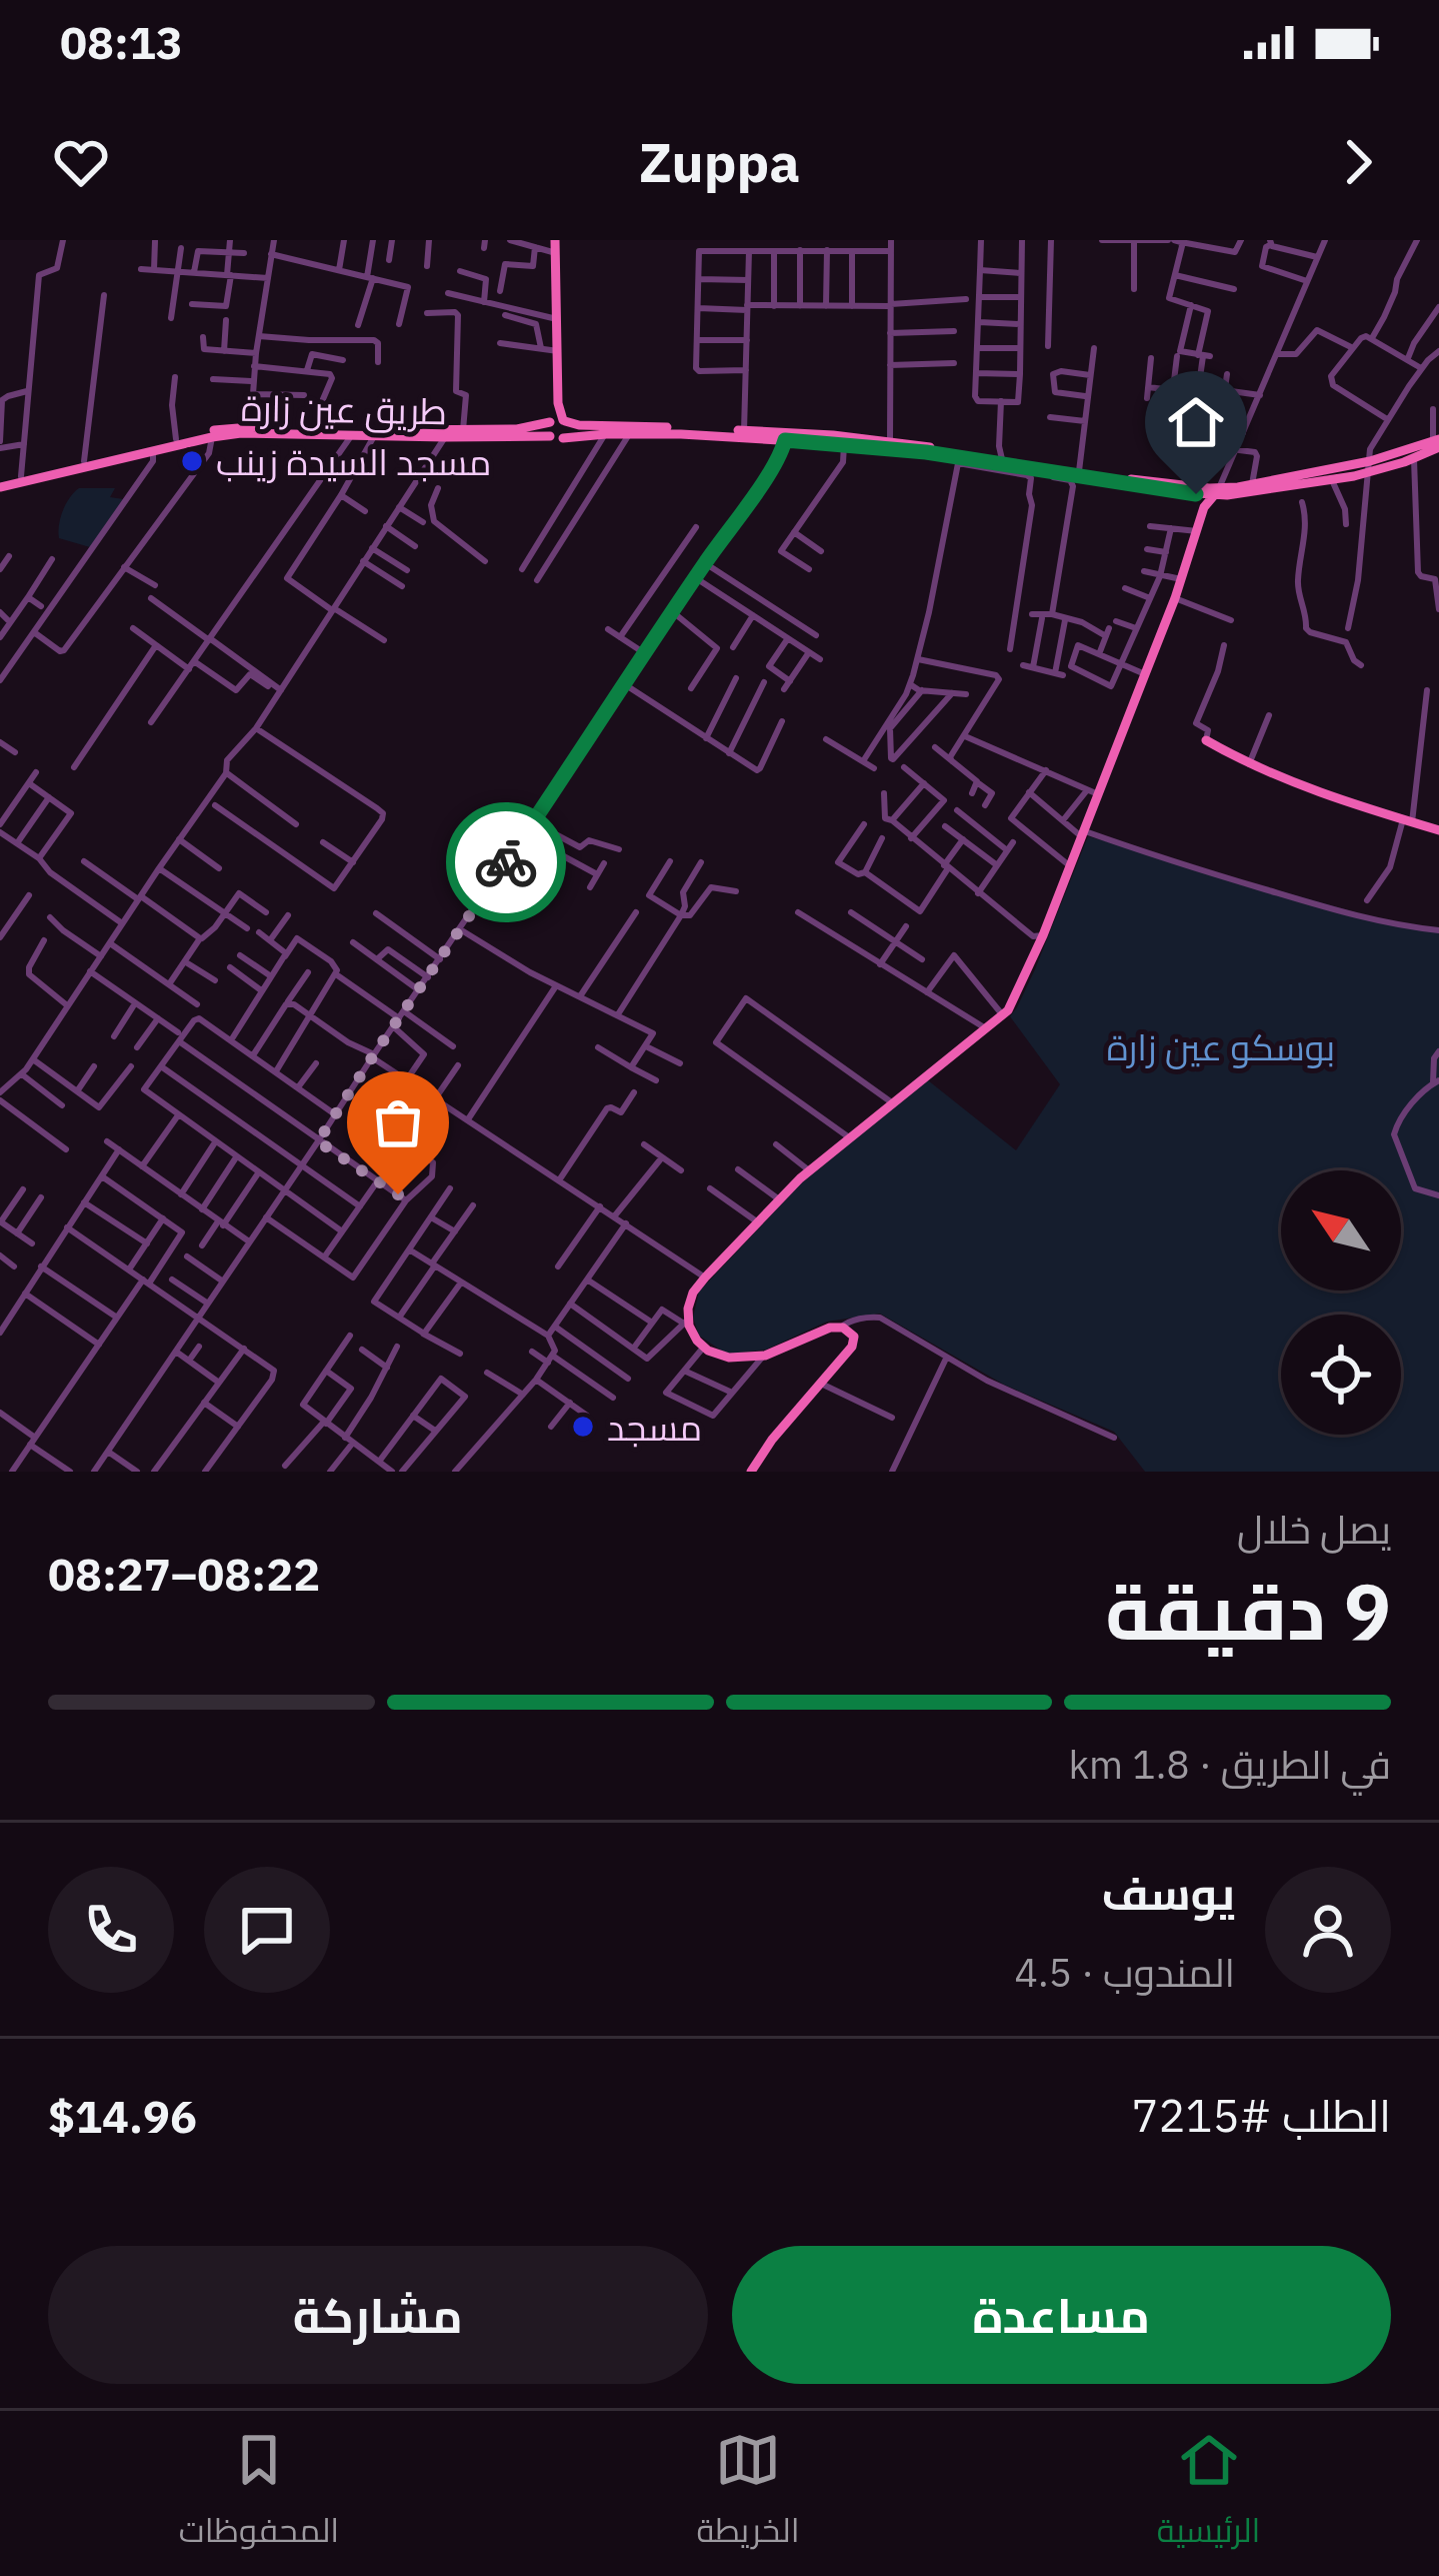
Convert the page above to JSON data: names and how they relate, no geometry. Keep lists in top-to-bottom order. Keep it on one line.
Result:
{"streets":{"main road":["طريق عين زارة"]},"parks":["بوسكو عين زارة"],"places":["مسجد السيدة زينب","مسجد"],"north":"top left","page":{"status":"08:13","header":"Zuppa","heading":["9 دقيقة","يصل خلال","08:22–08:27"],"panel":["يوسف","المندوب · 4.5","الطلب #7215","$14.96"],"bar":"في الطريق · 1.8 km","buttons":["مساعدة","مشاركة"],"tabs":["الرئيسية","الخريطة","المحفوظات"]}}
